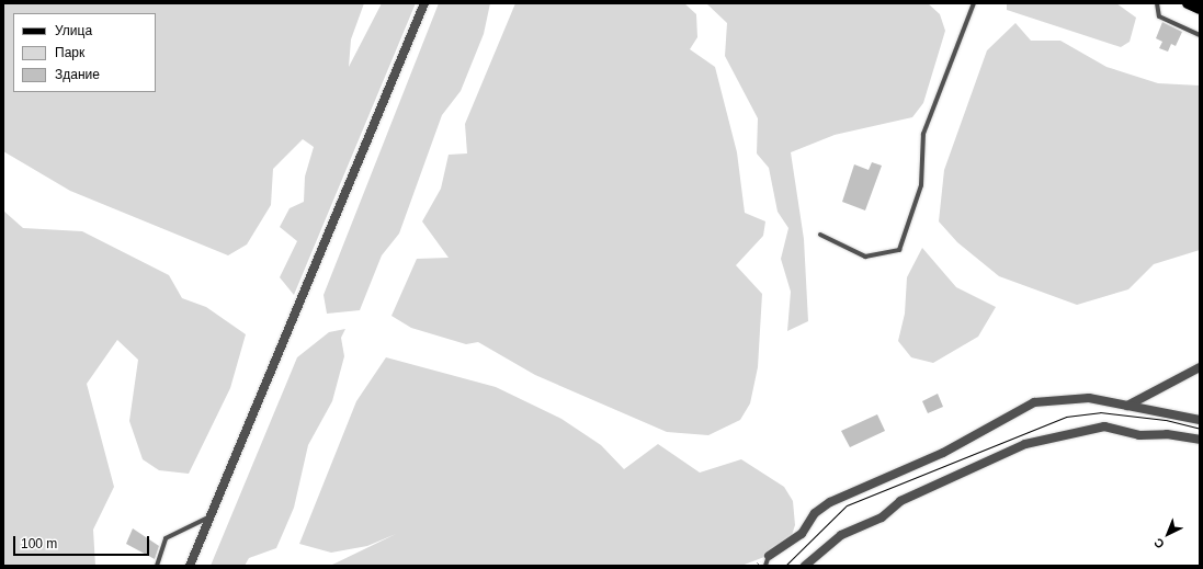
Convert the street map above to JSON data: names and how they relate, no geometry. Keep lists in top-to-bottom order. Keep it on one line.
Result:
{"legend":["Улица","Парк","Здание"],"scale_bar":"100 m","north":"bottom left"}
